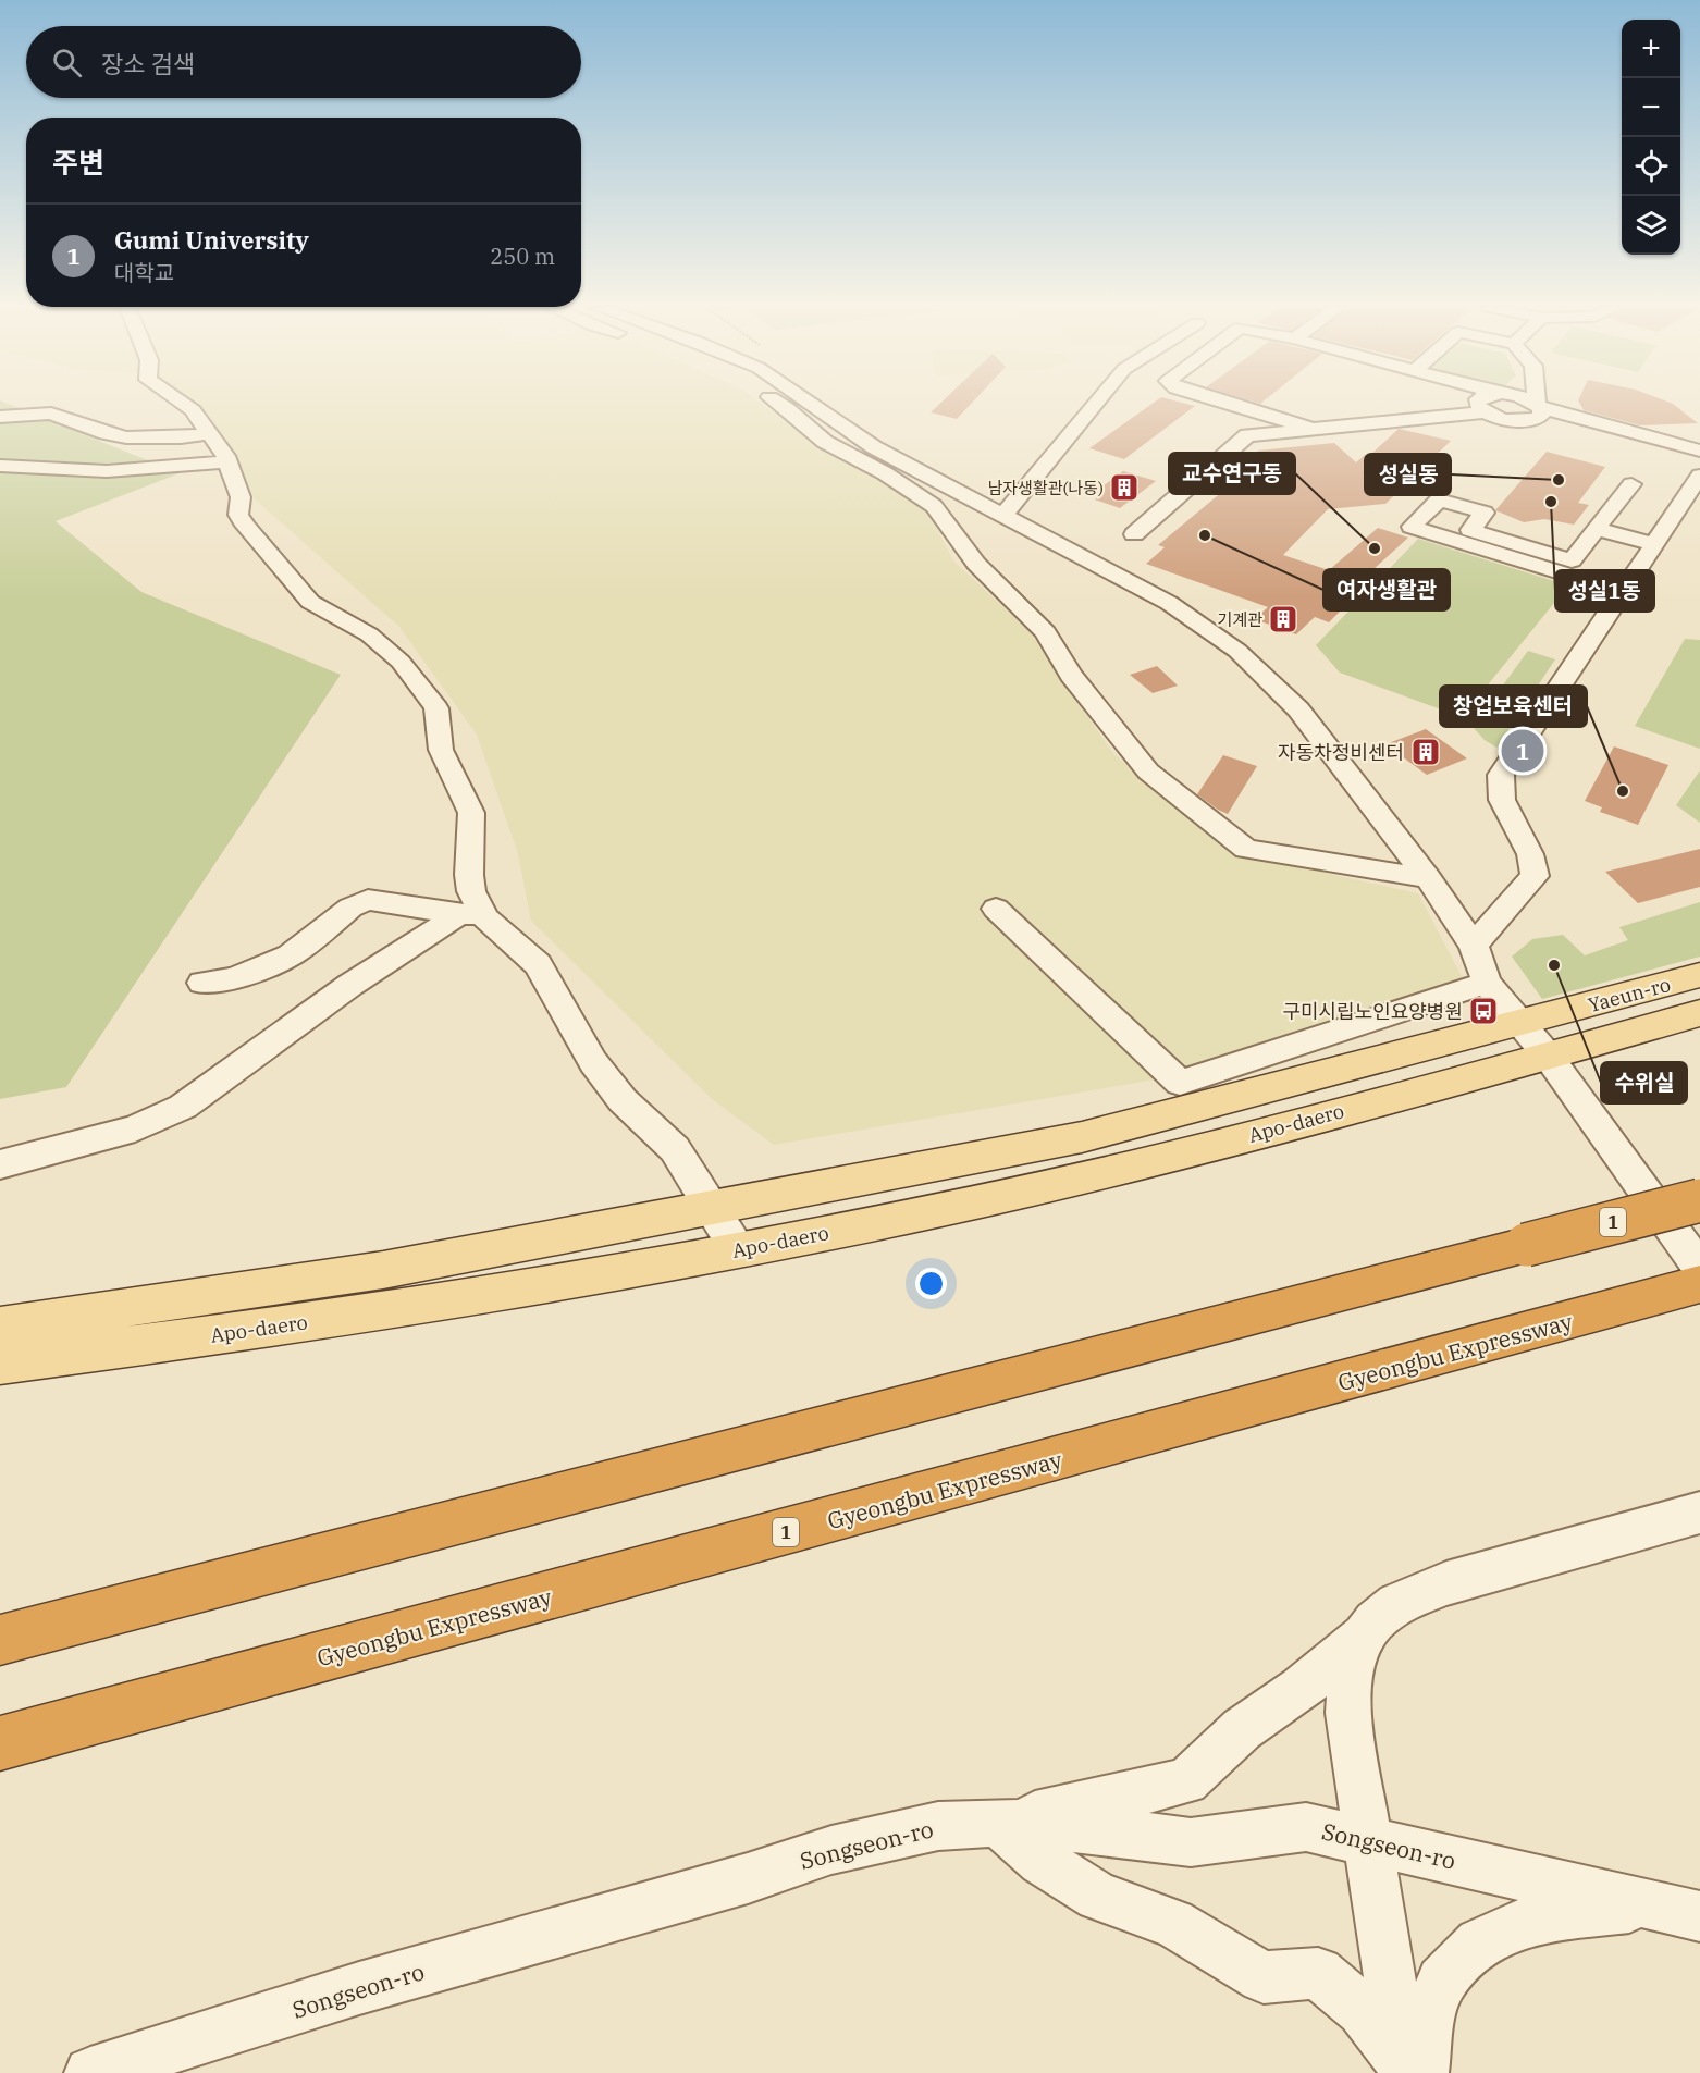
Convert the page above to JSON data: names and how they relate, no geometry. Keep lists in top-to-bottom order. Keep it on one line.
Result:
{"streets":{"highway":["1","Gyeongbu Expressway"],"main road":["Yaeun-ro","Apo-daero"],"street":["Songseon-ro"]},"crossings":[["Yaeun-ro","Apo-daero"]],"places":{"other":["성실동","성실1동","여자생활관","교수연구동","창업보육센터","수위실"],"building":["남자생활관(나동)","기계관","자동차정비센터"],"bus stop":["구미시립노인요양병원"]},"page":{"map_buttons":["+","−"],"search":"장소 검색","heading":"주변","list":[{"mark":"1","name":"Gumi University","note":"대학교","value":"250 m"}],"pins":"1"}}
